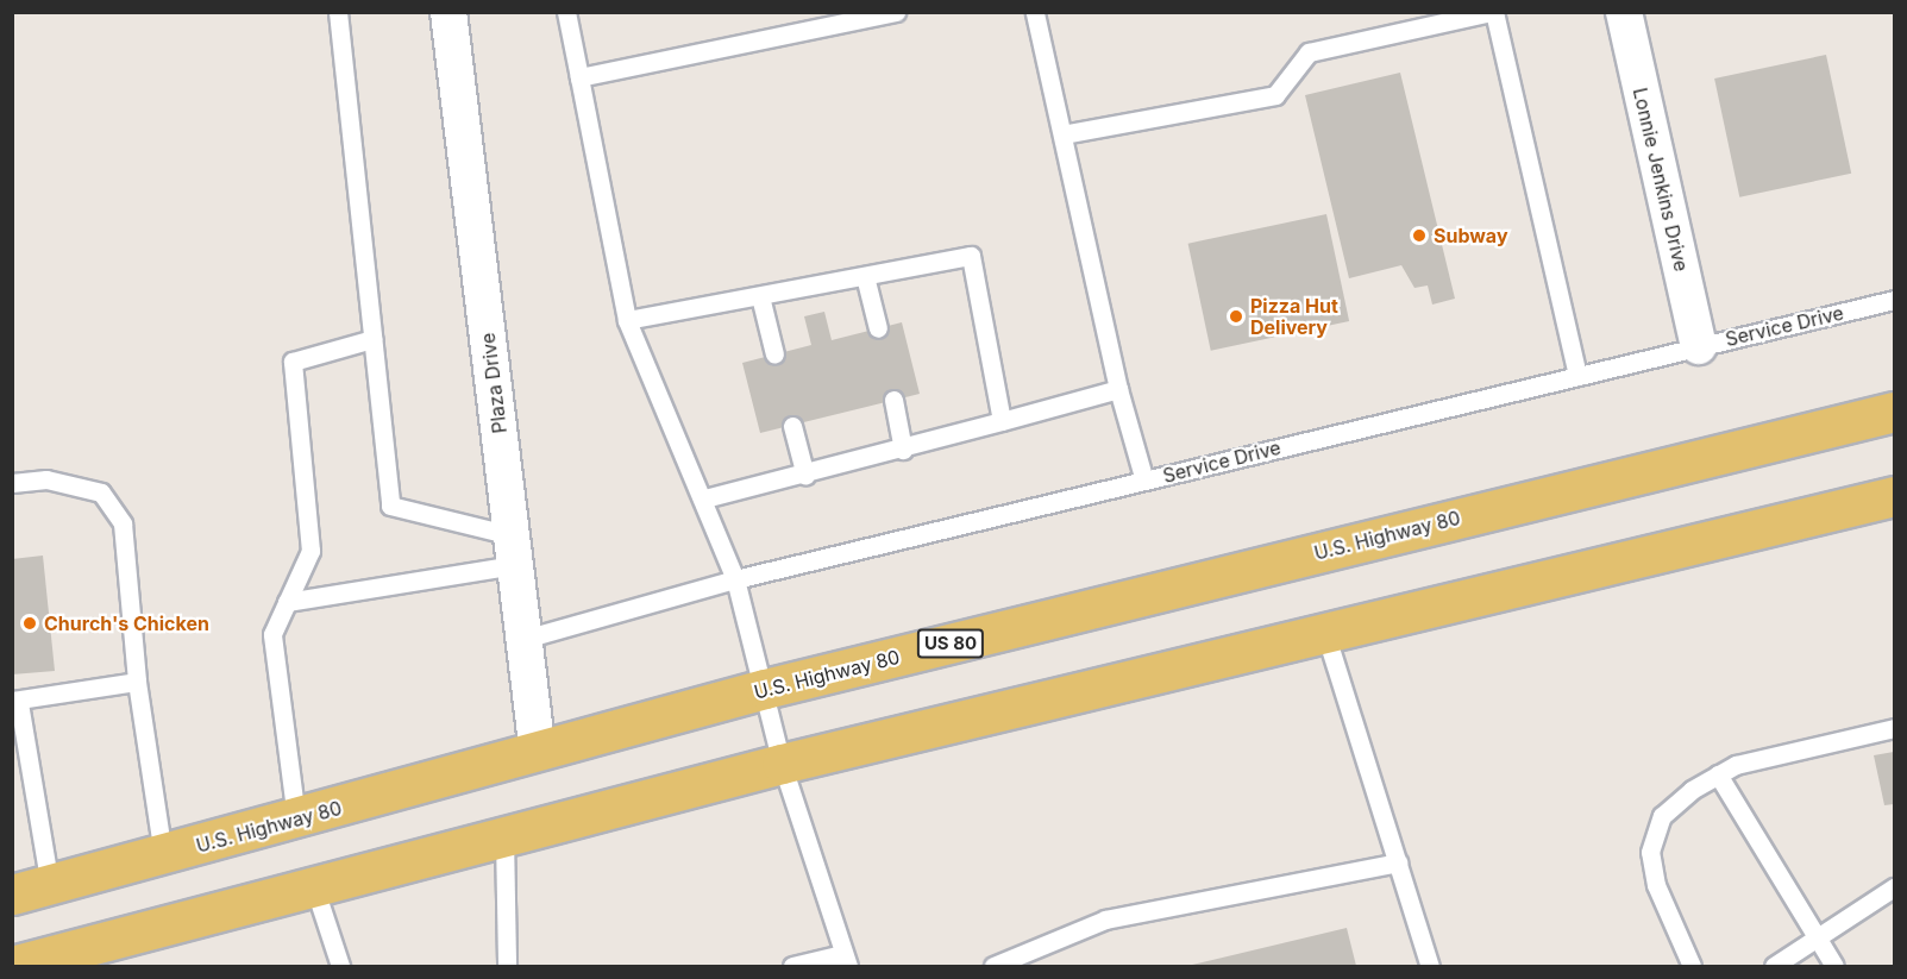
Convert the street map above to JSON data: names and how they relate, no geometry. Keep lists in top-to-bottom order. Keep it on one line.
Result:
{"streets":{"main road":["U.S. Highway 80","US 80"],"street":["Lonnie Jenkins Drive","Plaza Drive"],"lane":["Service Drive"]},"crossings":[["Lonnie Jenkins Drive","Service Drive"],["Service Drive","Plaza Drive"],["Plaza Drive","U.S. Highway 80"]],"places":["Subway","Pizza Hut Delivery","Church's Chicken"]}
